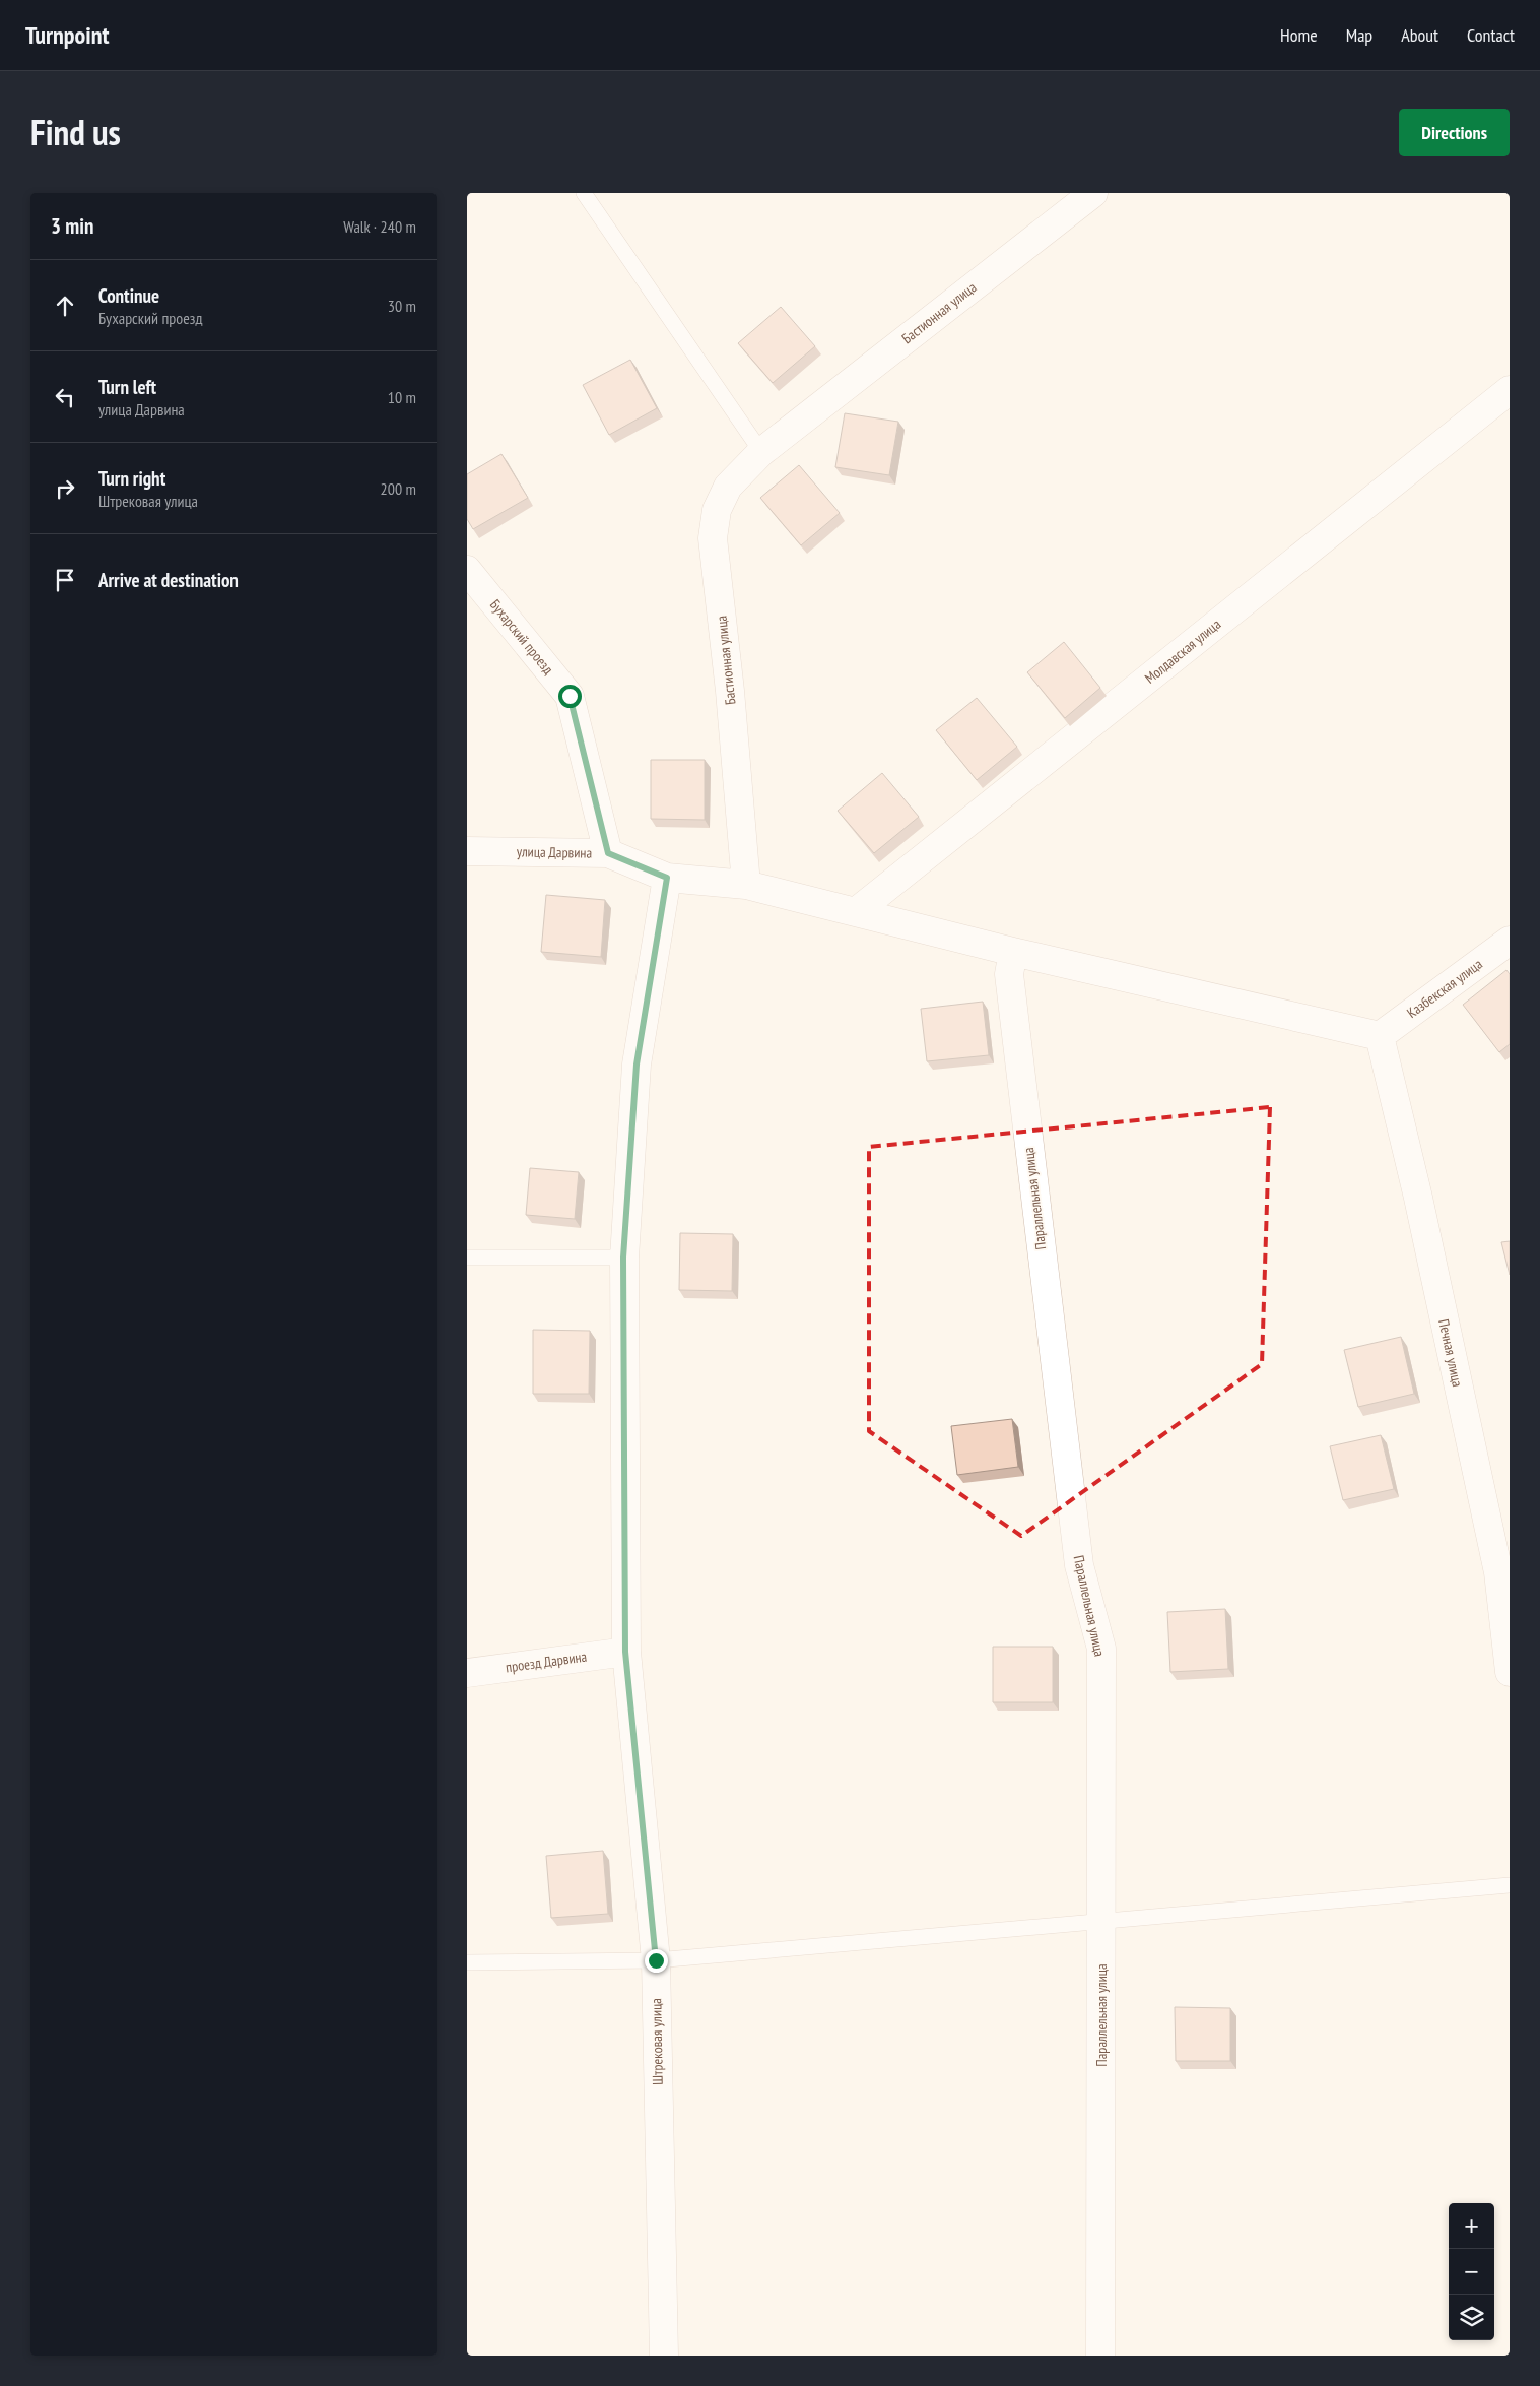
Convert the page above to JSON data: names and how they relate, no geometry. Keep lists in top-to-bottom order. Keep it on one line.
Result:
{"streets":{"street":["Бастионная улица","Бухарский проезд","Молдавская улица","улица Дарвина","Казбекская улица","Параллельная улица","Печная улица","проезд Дарвина","Штрековая улица"]},"crossings":[["Бастионная улица","улица Дарвина"],["Бухарский проезд","улица Дарвина"],["Молдавская улица","улица Дарвина"],["улица Дарвина","Казбекская улица"],["улица Дарвина","Параллельная улица"],["улица Дарвина","Печная улица"],["улица Дарвина","Штрековая улица"],["Казбекская улица","Печная улица"],["проезд Дарвина","Штрековая улица"]],"page":{"header":"Turnpoint","nav":["Home","Map","About","Contact"],"title":"Find us","buttons":"Directions","heading":["3 min","Walk · 240 m"],"list":[["Continue","Бухарский проезд","30 m"],["Turn left","улица Дарвина","10 m"],["Turn right","Штрековая улица","200 m"],"Arrive at destination"],"map_buttons":["+","−"]}}
